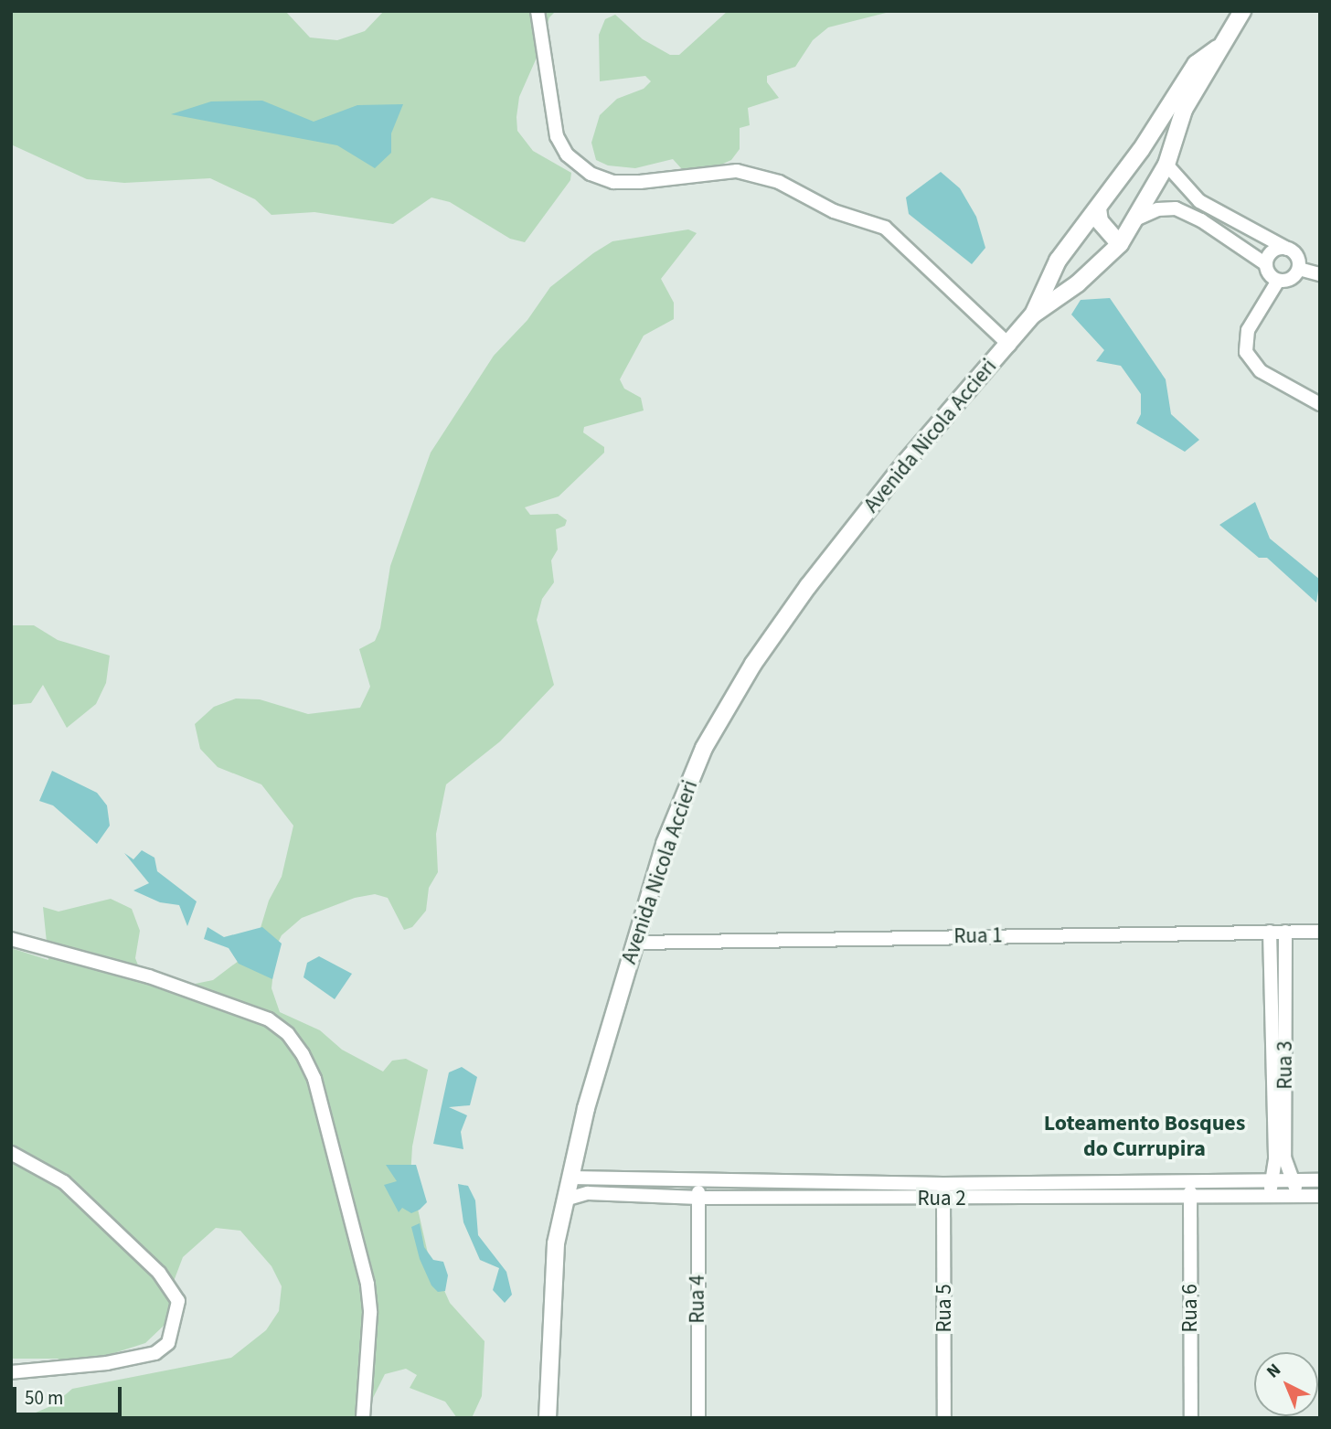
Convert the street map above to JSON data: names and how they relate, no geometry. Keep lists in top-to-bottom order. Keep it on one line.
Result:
{"streets":{"street":["Avenida Nicola Accieri","Rua 1","Rua 3","Rua 2","Rua 4","Rua 5","Rua 6"]},"crossings":[["Avenida Nicola Accieri","Rua 1"],["Avenida Nicola Accieri","Rua 2"],["Rua 1","Rua 3"],["Rua 3","Rua 2"],["Rua 2","Rua 4"],["Rua 2","Rua 5"],["Rua 2","Rua 6"]],"districts":["Loteamento Bosques do Currupira"],"scale_bar":"50 m","north":"top left"}
